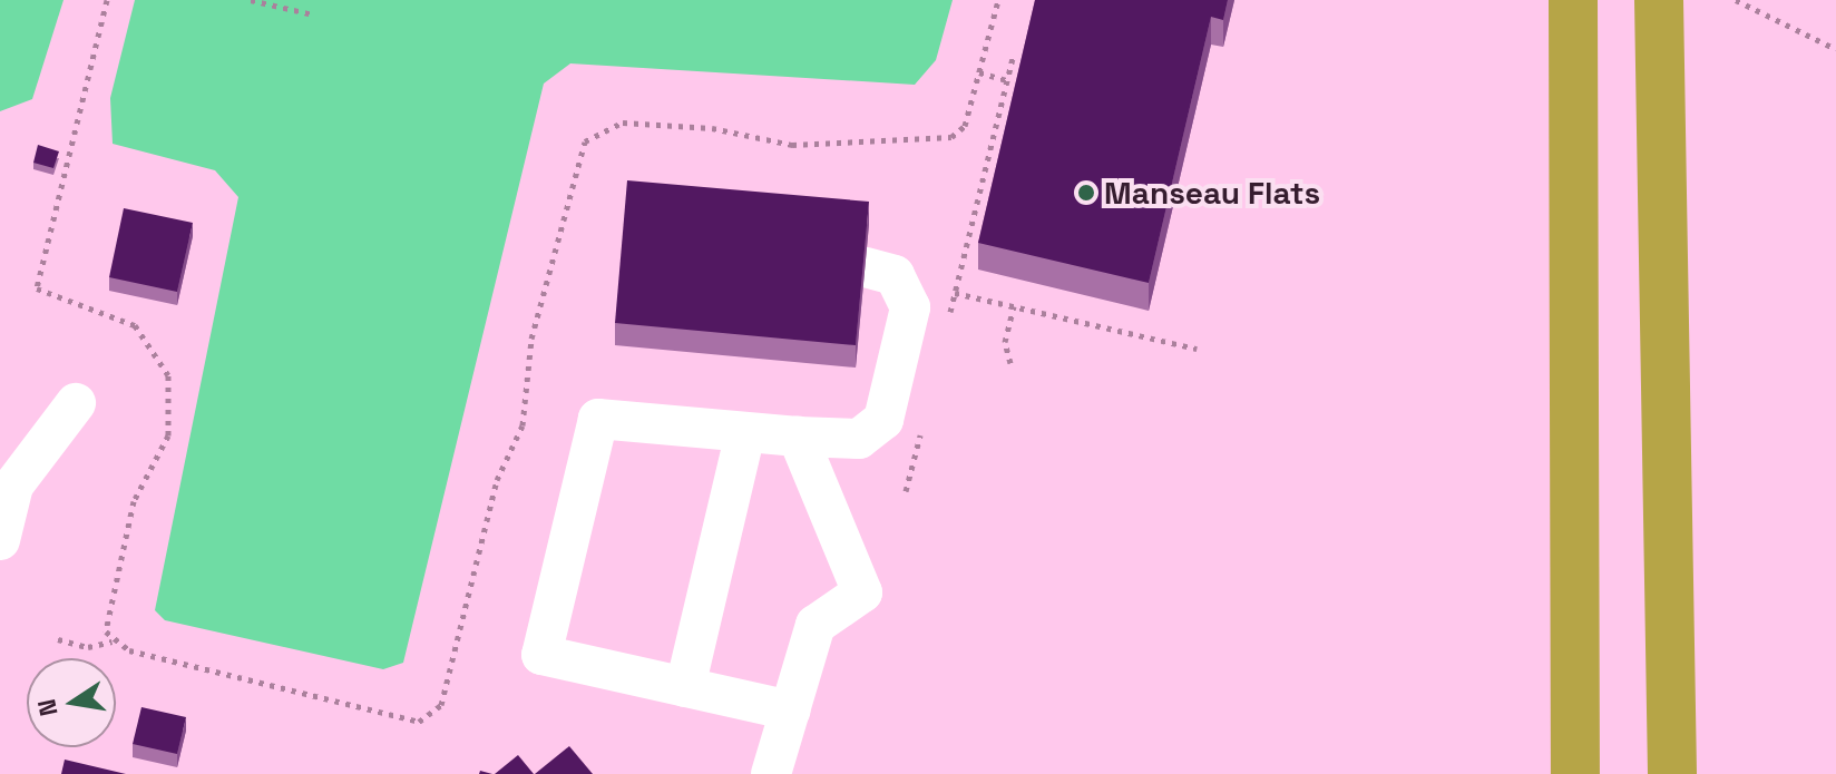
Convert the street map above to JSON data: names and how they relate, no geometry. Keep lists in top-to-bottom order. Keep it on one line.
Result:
{"places":["Manseau Flats"],"north":"left"}
